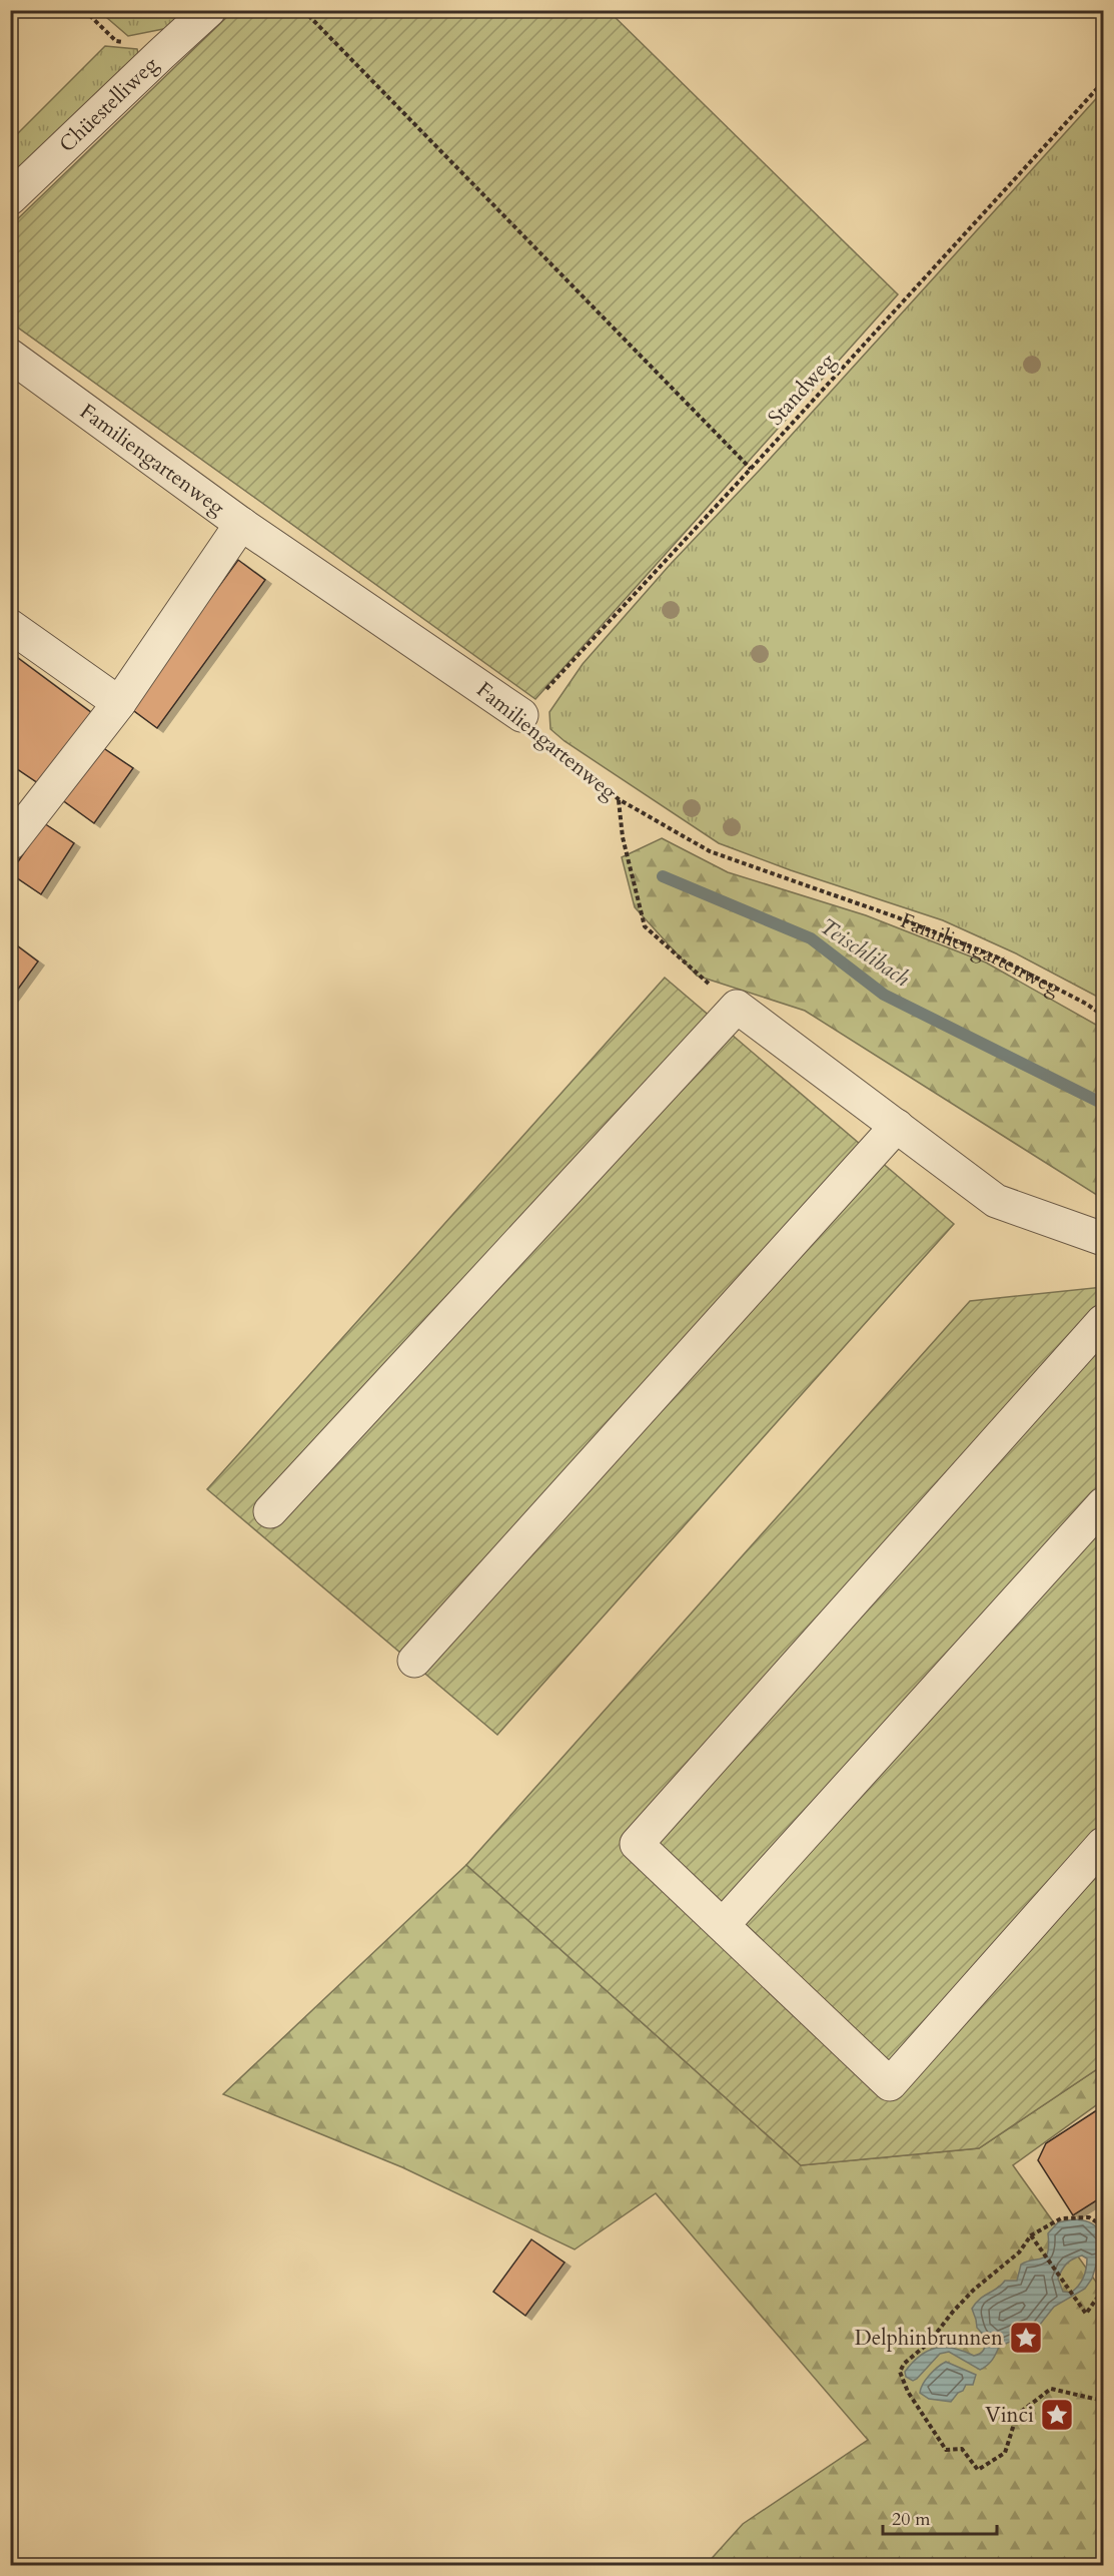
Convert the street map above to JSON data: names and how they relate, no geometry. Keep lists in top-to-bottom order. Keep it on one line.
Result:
{"streets":{"lane":["Chüestelliweg","Familiengartenweg"],"path":["Standweg"]},"crossings":[["Standweg","Familiengartenweg"]],"water":["Teischlibach"],"places":{"place":["Delphinbrunnen","Vinci"]},"scale_bar":"20 m"}
